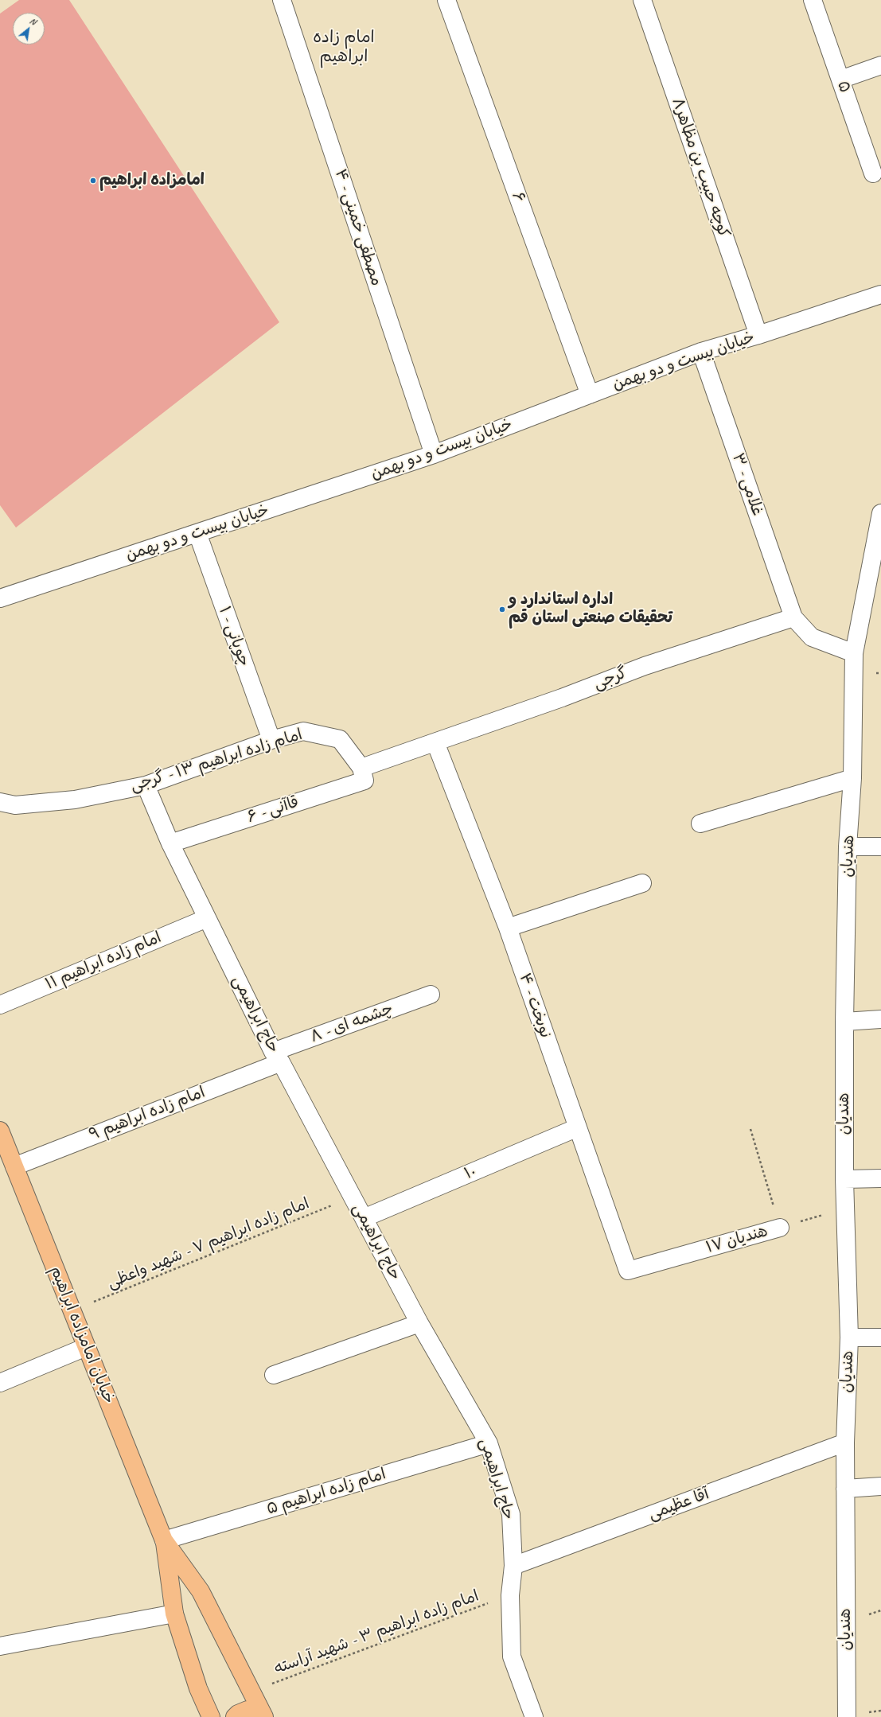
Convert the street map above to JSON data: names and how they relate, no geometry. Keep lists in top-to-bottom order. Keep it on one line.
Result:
{"streets":{"main road":["خیابان امامزاده ابراهیم"],"street":["۵","کوچه حبیب بن مظاهر۸","۶","۴ - مصطفی خمینی","خیابان بیست و دو بهمن","۳ - غلامی","۱ - چوپانی","گرجی","امام زاده ابراهیم ۱۳ - گرجی","۶ - قاآنی","هندیان","امام زاده ابراهیم ۱۱","۴ - نوبخت","حاج ابراهیمی","۸ - چشمه ای","امام زاده ابراهيم ۹","۱۰","هندیان ۱۷","امام زاده ابراهیم ۵","آقا عظیمی"],"path":["امام زاده ابراهیم ۷ - شهید واعظی","امام زاده ابراهیم ۳ - شهید آراسته"]},"crossings":[["کوچه حبیب بن مظاهر۸","خیابان بیست و دو بهمن"],["۶","خیابان بیست و دو بهمن"],["۴ - مصطفی خمینی","خیابان بیست و دو بهمن"],["خیابان بیست و دو بهمن","۳ - غلامی"],["خیابان بیست و دو بهمن","۱ - چوپانی"],["۳ - غلامی","گرجی"],["۱ - چوپانی","امام زاده ابراهیم ۱۳ - گرجی"],["گرجی","امام زاده ابراهیم ۱۳ - گرجی"],["گرجی","۶ - قاآنی"],["گرجی","۴ - نوبخت"],["امام زاده ابراهیم ۱۳ - گرجی","۶ - قاآنی"],["امام زاده ابراهیم ۱۳ - گرجی","حاج ابراهیمی"],["۶ - قاآنی","حاج ابراهیمی"],["هندیان","هندیان ۱۷"],["هندیان","آقا عظیمی"],["امام زاده ابراهیم ۱۱","حاج ابراهیمی"],["۴ - نوبخت","۱۰"],["۴ - نوبخت","هندیان ۱۷"],["حاج ابراهیمی","۸ - چشمه ای"],["حاج ابراهیمی","امام زاده ابراهيم ۹"],["حاج ابراهیمی","۱۰"],["حاج ابراهیمی","امام زاده ابراهیم ۷ - شهید واعظی"],["حاج ابراهیمی","امام زاده ابراهیم ۵"],["حاج ابراهیمی","آقا عظیمی"],["حاج ابراهیمی","امام زاده ابراهیم ۳ - شهید آراسته"],["۸ - چشمه ای","امام زاده ابراهيم ۹"],["امام زاده ابراهيم ۹","خیابان امامزاده ابراهیم"],["امام زاده ابراهیم ۷ - شهید واعظی","خیابان امامزاده ابراهیم"],["خیابان امامزاده ابراهیم","امام زاده ابراهیم ۵"],["خیابان امامزاده ابراهیم","امام زاده ابراهیم ۳ - شهید آراسته"]],"districts":["امام زاده ابراهیم"],"places":["امامزاده ابراهیم","اداره استاندارد و تحقیقات صنعتی استان قم"],"north":"top right"}
